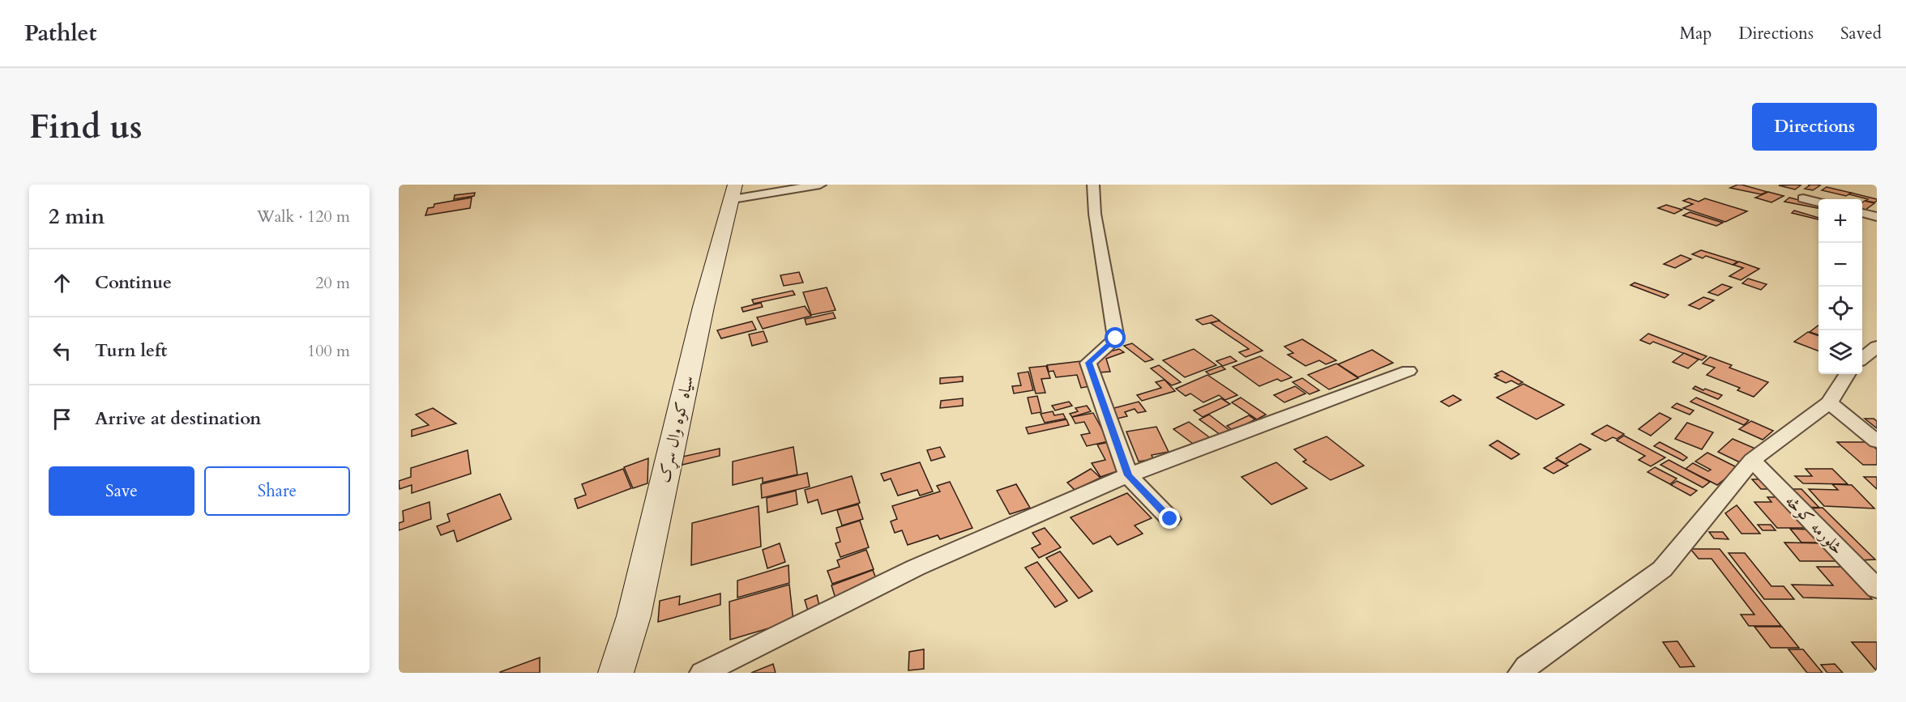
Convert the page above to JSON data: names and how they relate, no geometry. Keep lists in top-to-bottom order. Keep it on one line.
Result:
{"streets":{"street":["سیاه کوه وال سړک","څلورمه کوڅه"]},"page":{"header":"Pathlet","nav":["Map","Directions","Saved"],"buttons":["Directions",["Save","Share"]],"title":"Find us","heading":["2 min","Walk · 120 m"],"map_buttons":["+","−"],"list":[["Continue","20 m"],["Turn left","100 m"],"Arrive at destination"]}}
